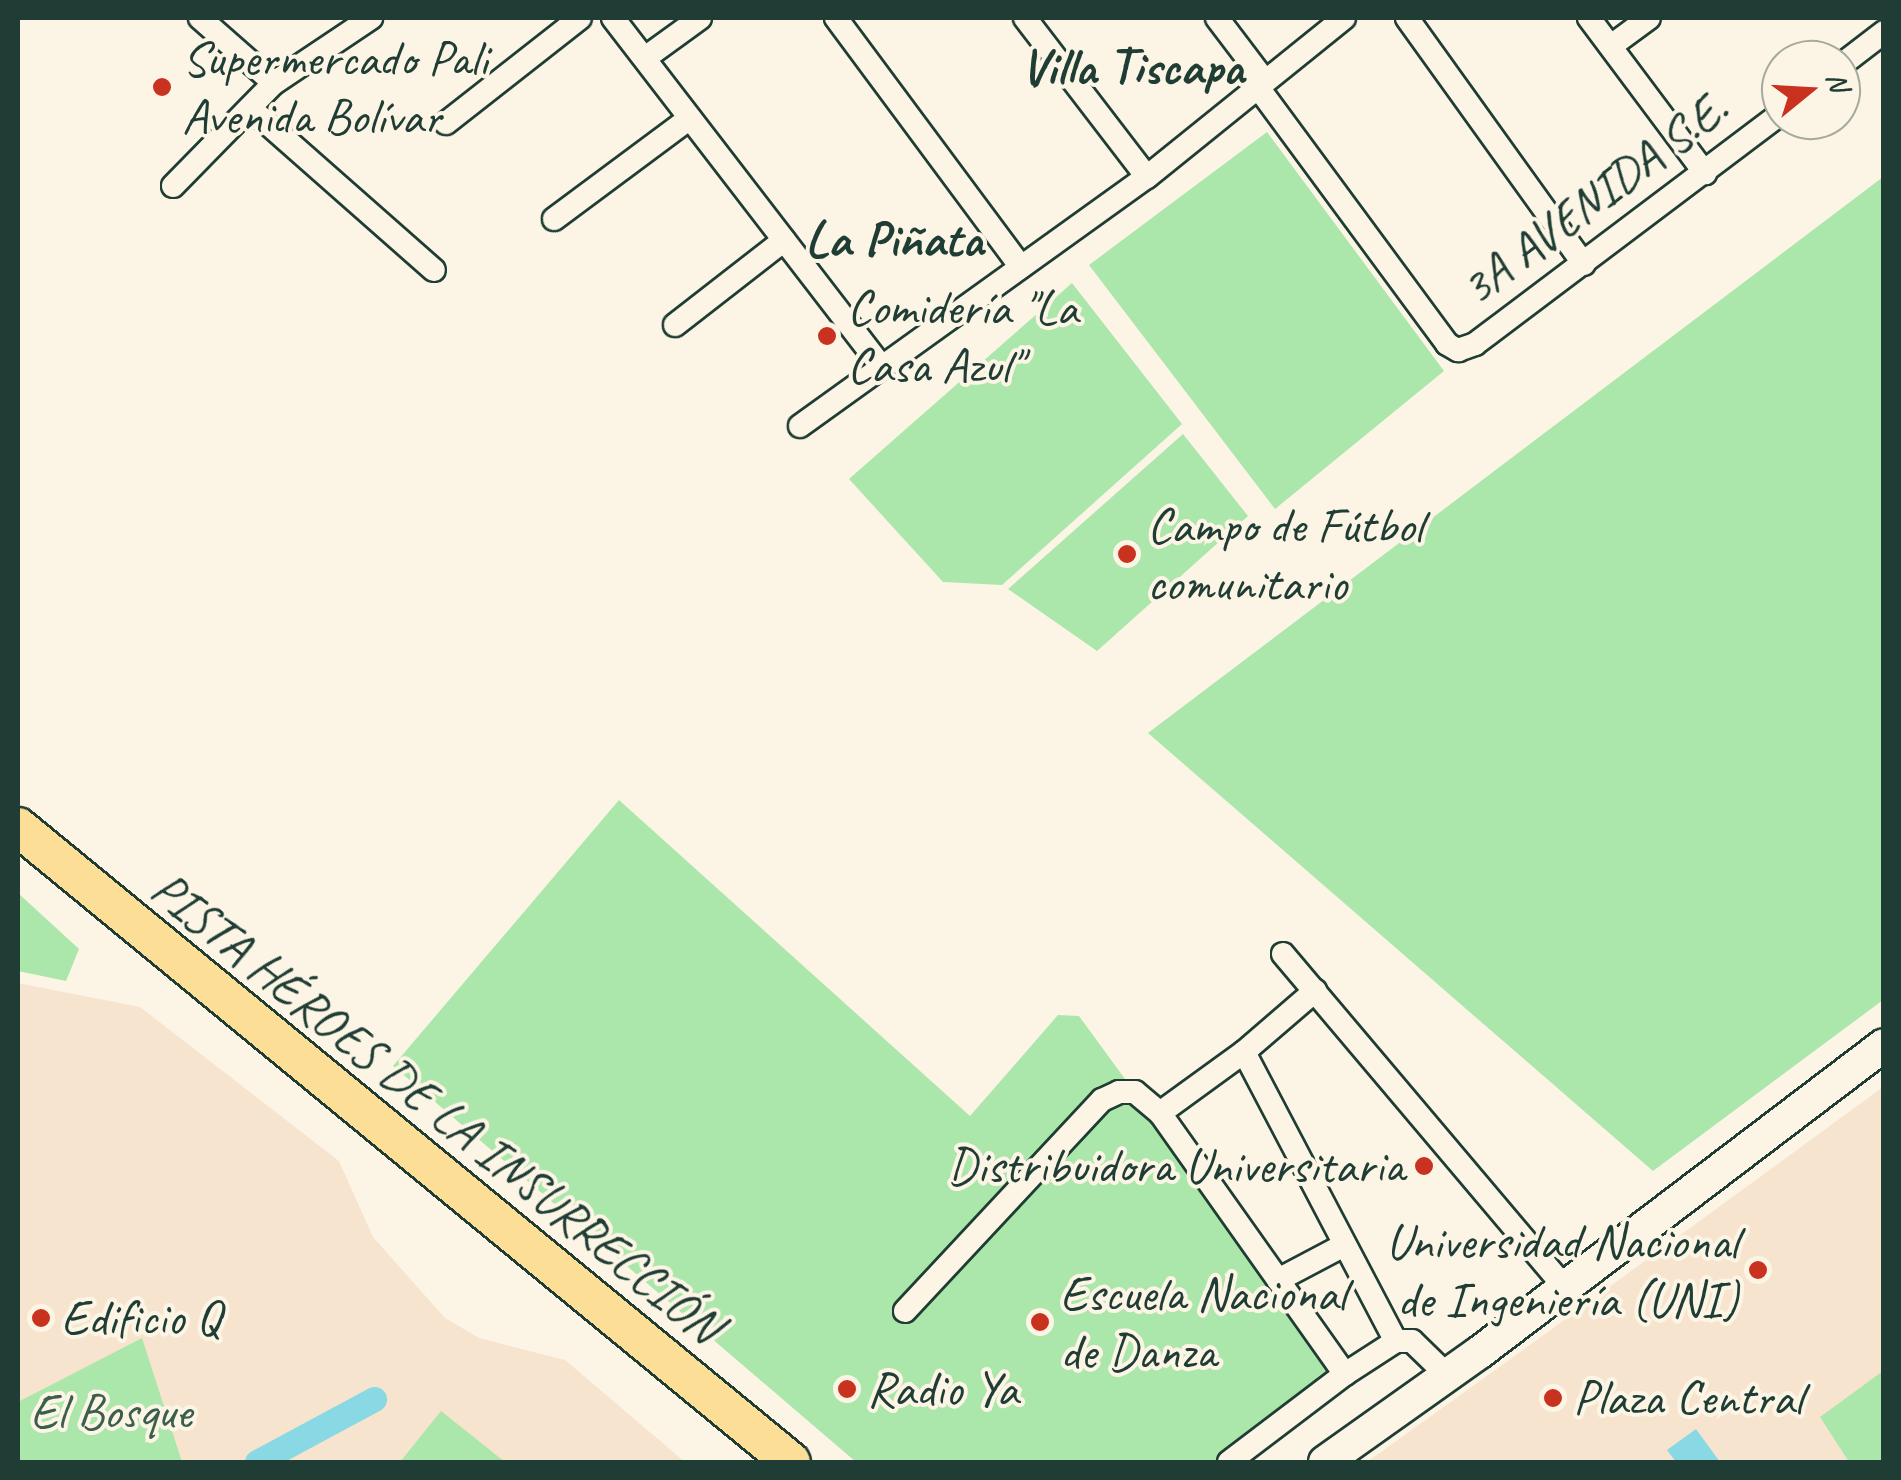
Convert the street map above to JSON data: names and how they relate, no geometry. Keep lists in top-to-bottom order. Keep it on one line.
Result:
{"streets":{"main road":["PISTA HÉROES DE LA INSURRECCIÓN"],"street":["3A AVENIDA S.E."]},"districts":["Villa Tiscapa","La Piñata"],"parks":["El Bosque"],"places":["Supermercado Pali Avenida Bolívar","Comidería \"La Casa Azul\"","Campo de Fútbol comunitario","Distribuidora Universitaria","Universidad Nacional de Ingeniería (UNI)","Edificio Q","Escuela Nacional de Danza","Radio Ya","Plaza Central"],"north":"right"}
